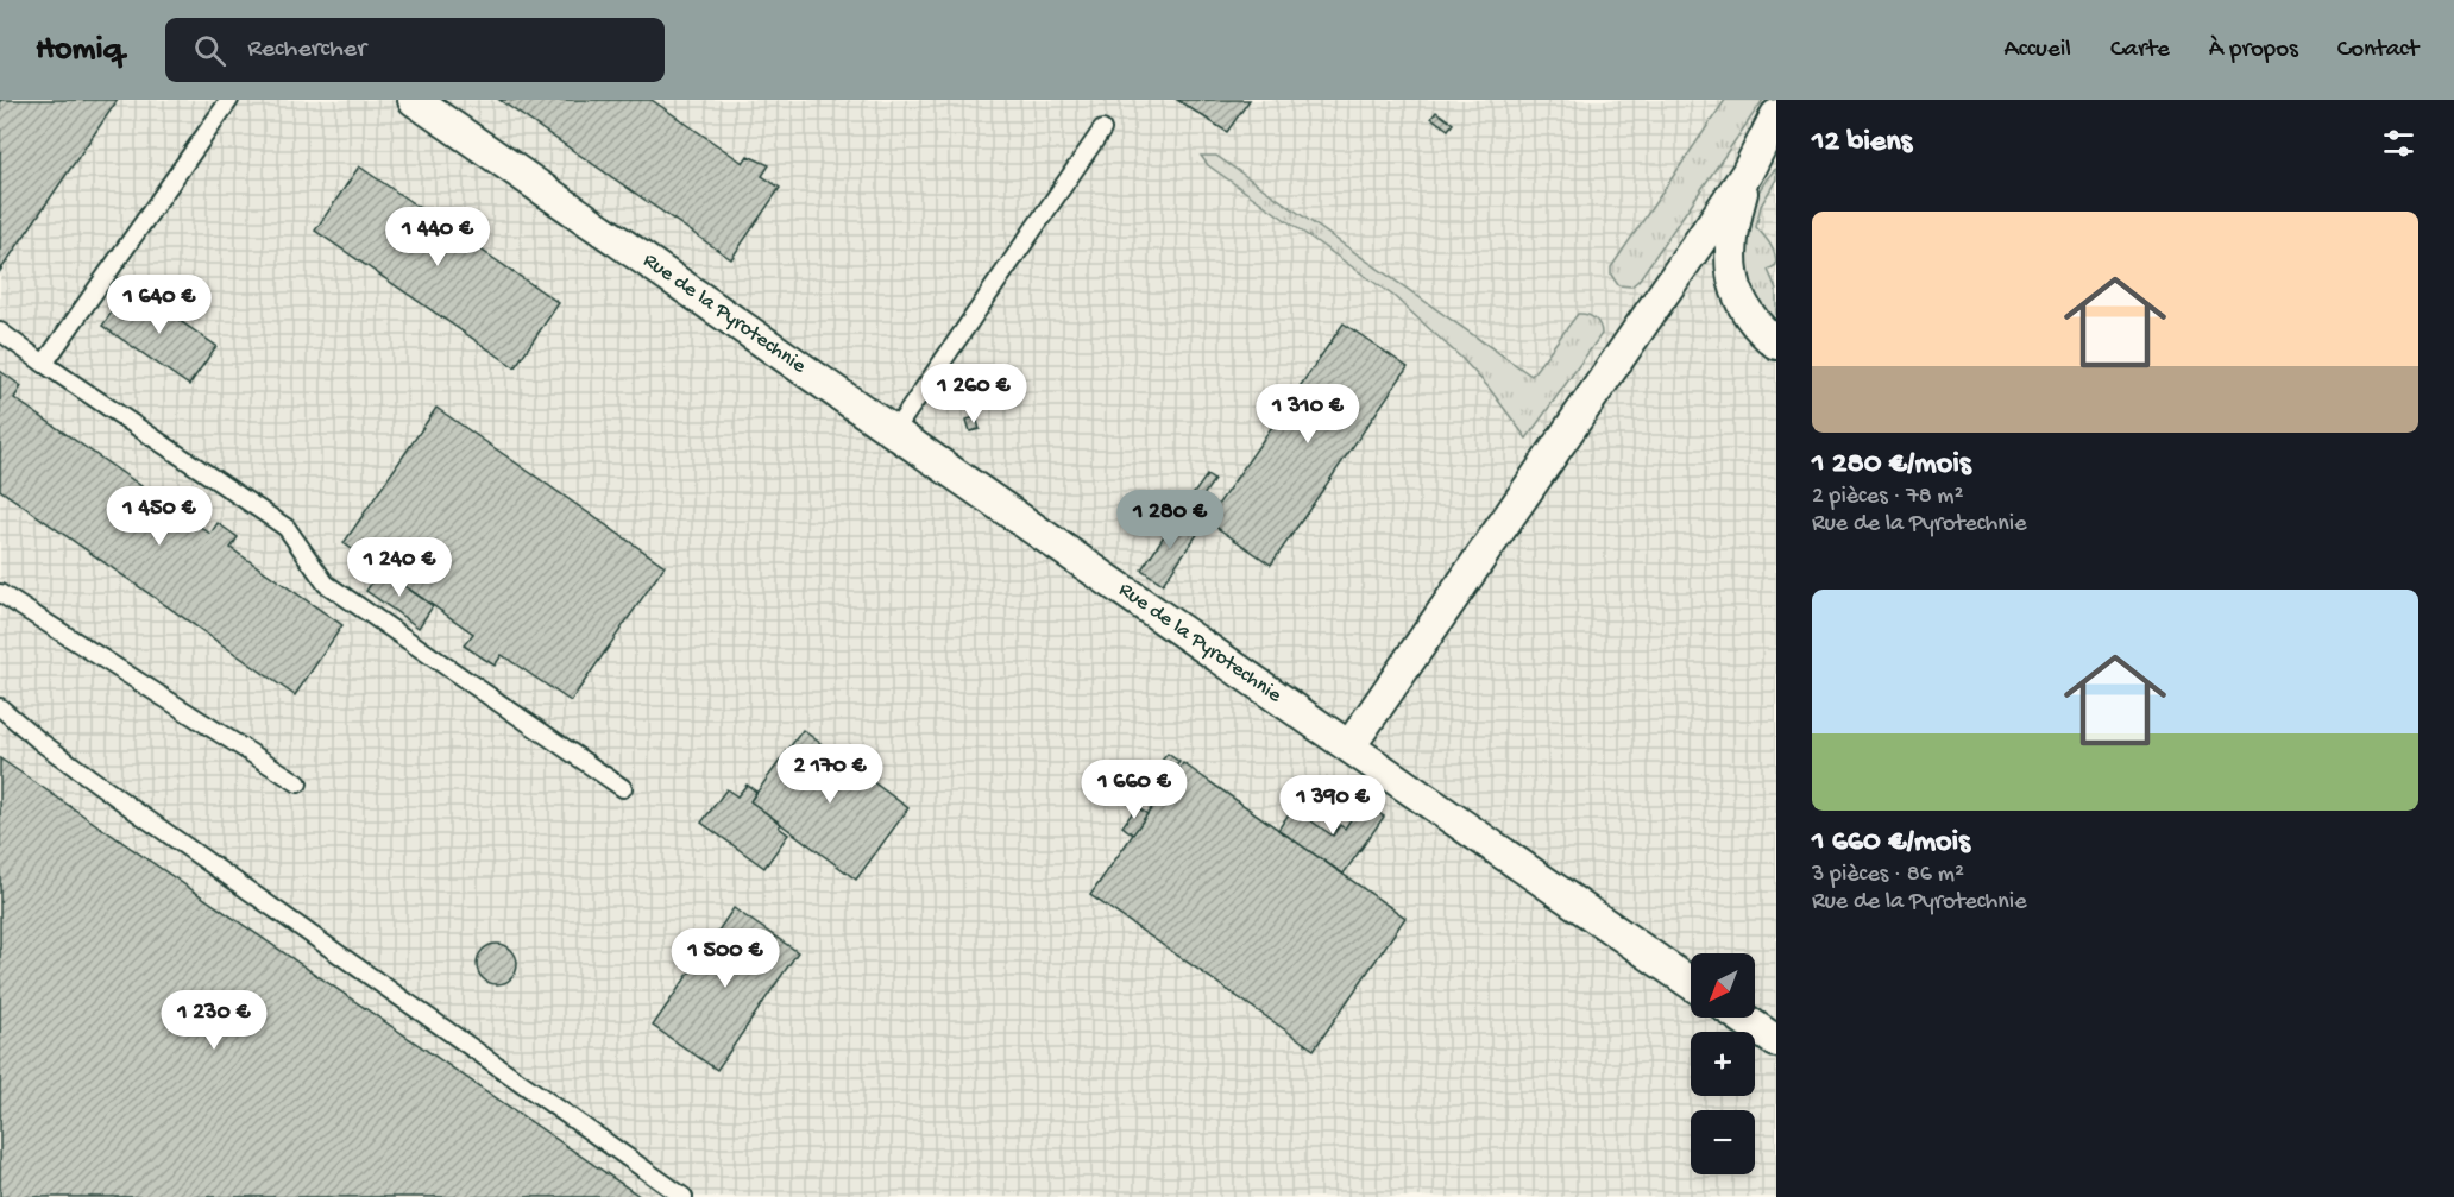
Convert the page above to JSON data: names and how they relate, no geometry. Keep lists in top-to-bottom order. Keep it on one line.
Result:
{"streets":{"street":["Rue de la Pyrotechnie"]},"north":"bottom left","page":{"header":"Homiq","search":"Rechercher","nav":["Accueil","Carte","À propos","Contact"],"heading":"12 biens","list":[{"name":"1 280 €/mois","note":"2 pièces · 78 m² · Rue de la Pyrotechnie"},{"name":"1 660 €/mois","note":"3 pièces · 86 m² · Rue de la Pyrotechnie"}],"price":["1 440 €","1 640 €","1 260 €","1 310 €","1 450 €","1 280 €","1 240 €","2 170 €","1 660 €","1 390 €","1 500 €","1 230 €"],"map_buttons":["+","−"]}}
